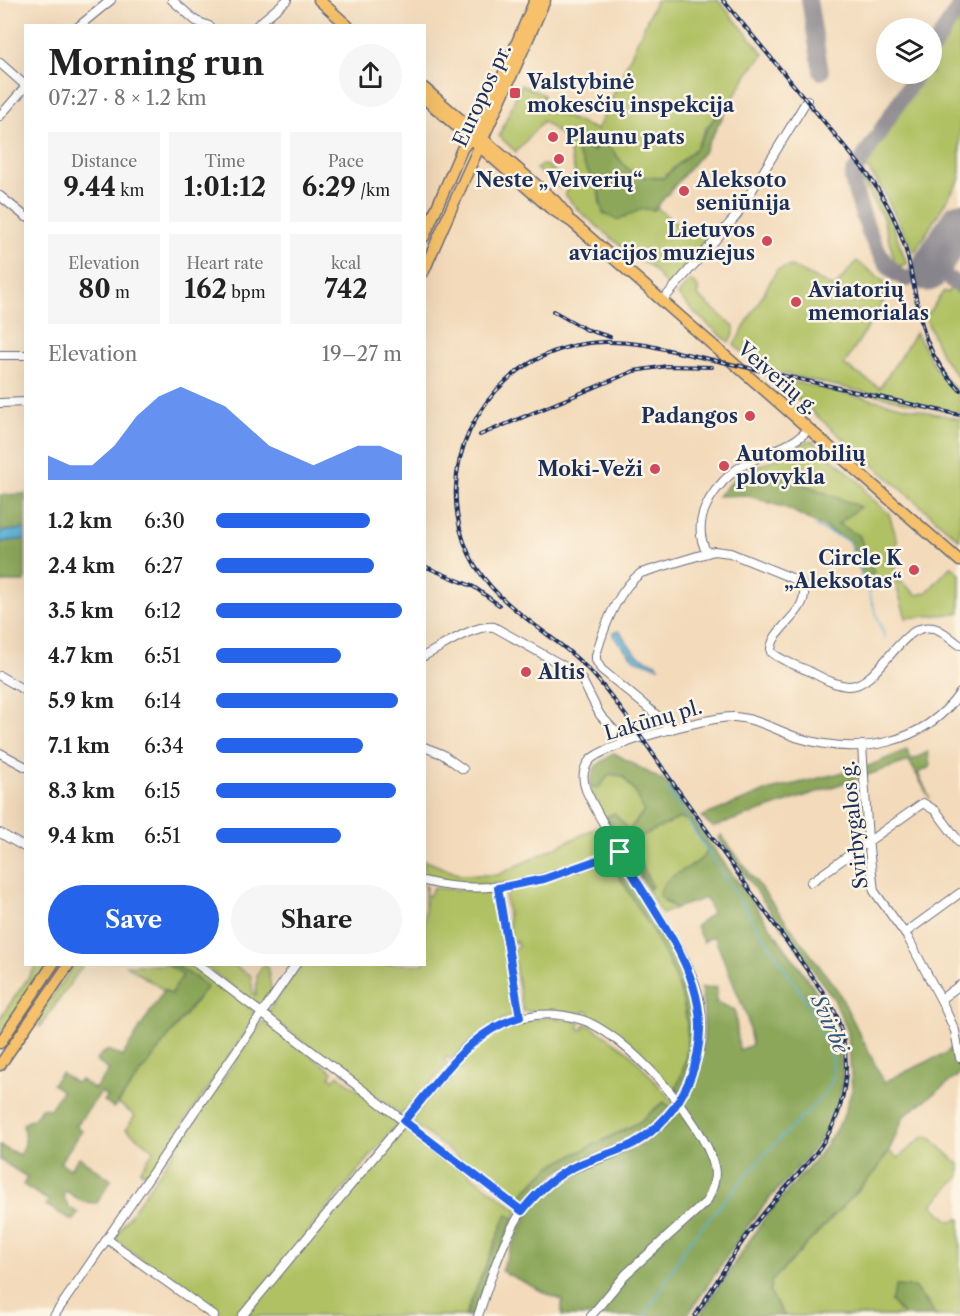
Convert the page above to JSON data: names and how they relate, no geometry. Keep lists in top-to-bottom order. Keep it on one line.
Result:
{"streets":{"main road":["Europos pr.","Veiverių g."],"street":["Lakūnų pl.","Svirbygalos g."]},"crossings":[["Europos pr.","Veiverių g."],["Lakūnų pl.","Svirbygalos g."]],"water":["Svirbė"],"places":{"transit":["Valstybinė mokesčių inspekcija"],"other":["Plaunu pats","Neste „Veiverių“","Aleksoto seniūnija","Lietuvos aviacijos muziejus","Aviatorių memorialas","Padangos","Automobilių plovykla","Moki-Veži","Circle K „Aleksotas“","Altis"]},"page":{"heading":["Morning run","07:27 · 8 × 1.2 km"],"stats":[["Distance","9.44 km"],["Time","1:01:12"],["Pace","6:29 /km"],["Elevation","80 m"],["Heart rate","162 bpm"],["kcal","742"]],"chart":["Elevation","19–27 m"],"list":[{"name":"1.2 km","note":"6:30"},{"name":"2.4 km","note":"6:27"},{"name":"3.5 km","note":"6:12"},{"name":"4.7 km","note":"6:51"},{"name":"5.9 km","note":"6:14"},{"name":"7.1 km","note":"6:34"},{"name":"8.3 km","note":"6:15"},{"name":"9.4 km","note":"6:51"}],"buttons":["Save","Share"]}}
